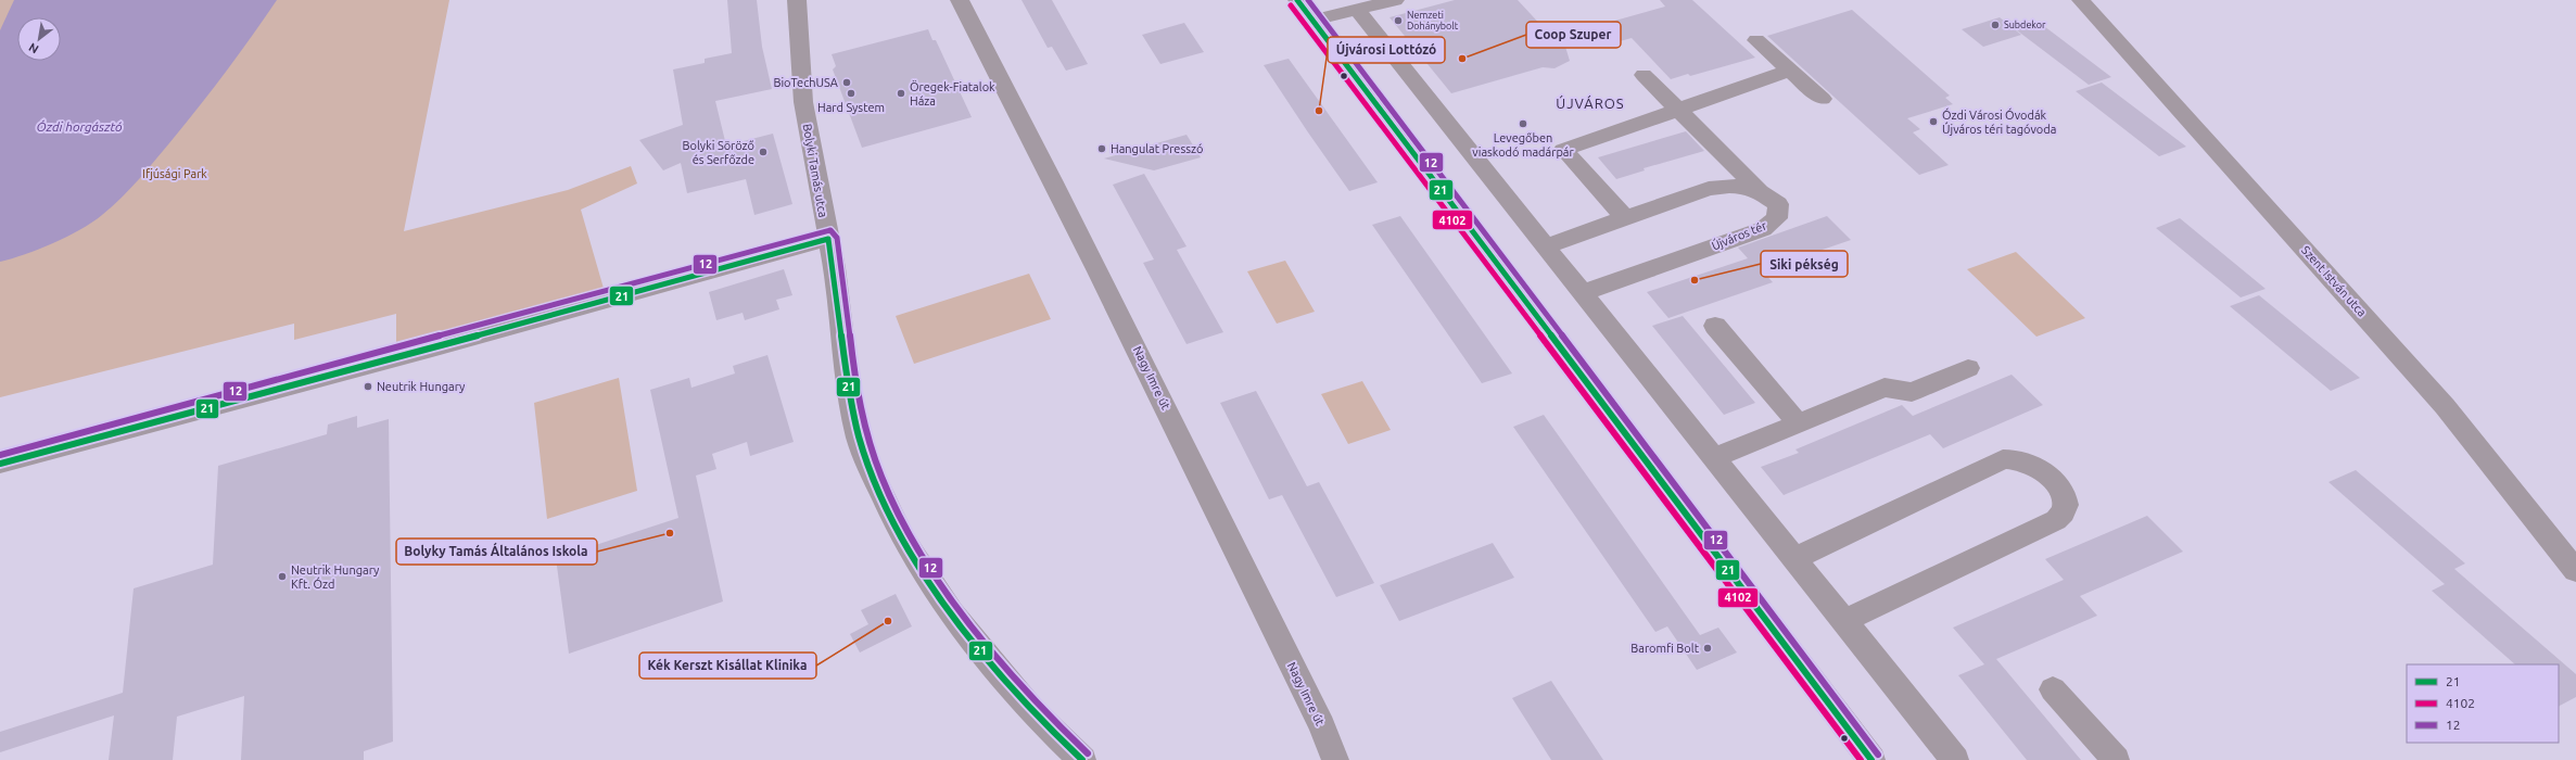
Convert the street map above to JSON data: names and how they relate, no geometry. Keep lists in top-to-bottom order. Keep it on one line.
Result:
{"streets":{"street":["Bolyki Tamás utca","Újváros tér","Szent István utca","Nagy Imre út"]},"districts":["ÚJVÁROS"],"water":["Ózdi horgásztó"],"parks":["Ifjúsági Park"],"places":["Nemzeti Dohánybolt","Subdekor","Coop Szuper","BioTechUSA","Hard System","Öregek-Fiatalok Háza","Újvárosi Lottózó","Ózdi Városi Óvodák Újváros téri tagóvoda","Levegőben viaskodó madárpár","Hangulat Presszó","Bolyki Söröző és Serfőzde","Siki pékség","Neutrik Hungary","Bolyky Tamás Általános Iskola","Neutrik Hungary Kft. Ózd","Kék Kerszt Kisállat Klinika","Baromfi Bolt"],"lines":["transit line 21","transit line 12","transit line 4102"],"legend":["21","4102","12"],"north":"bottom left"}
